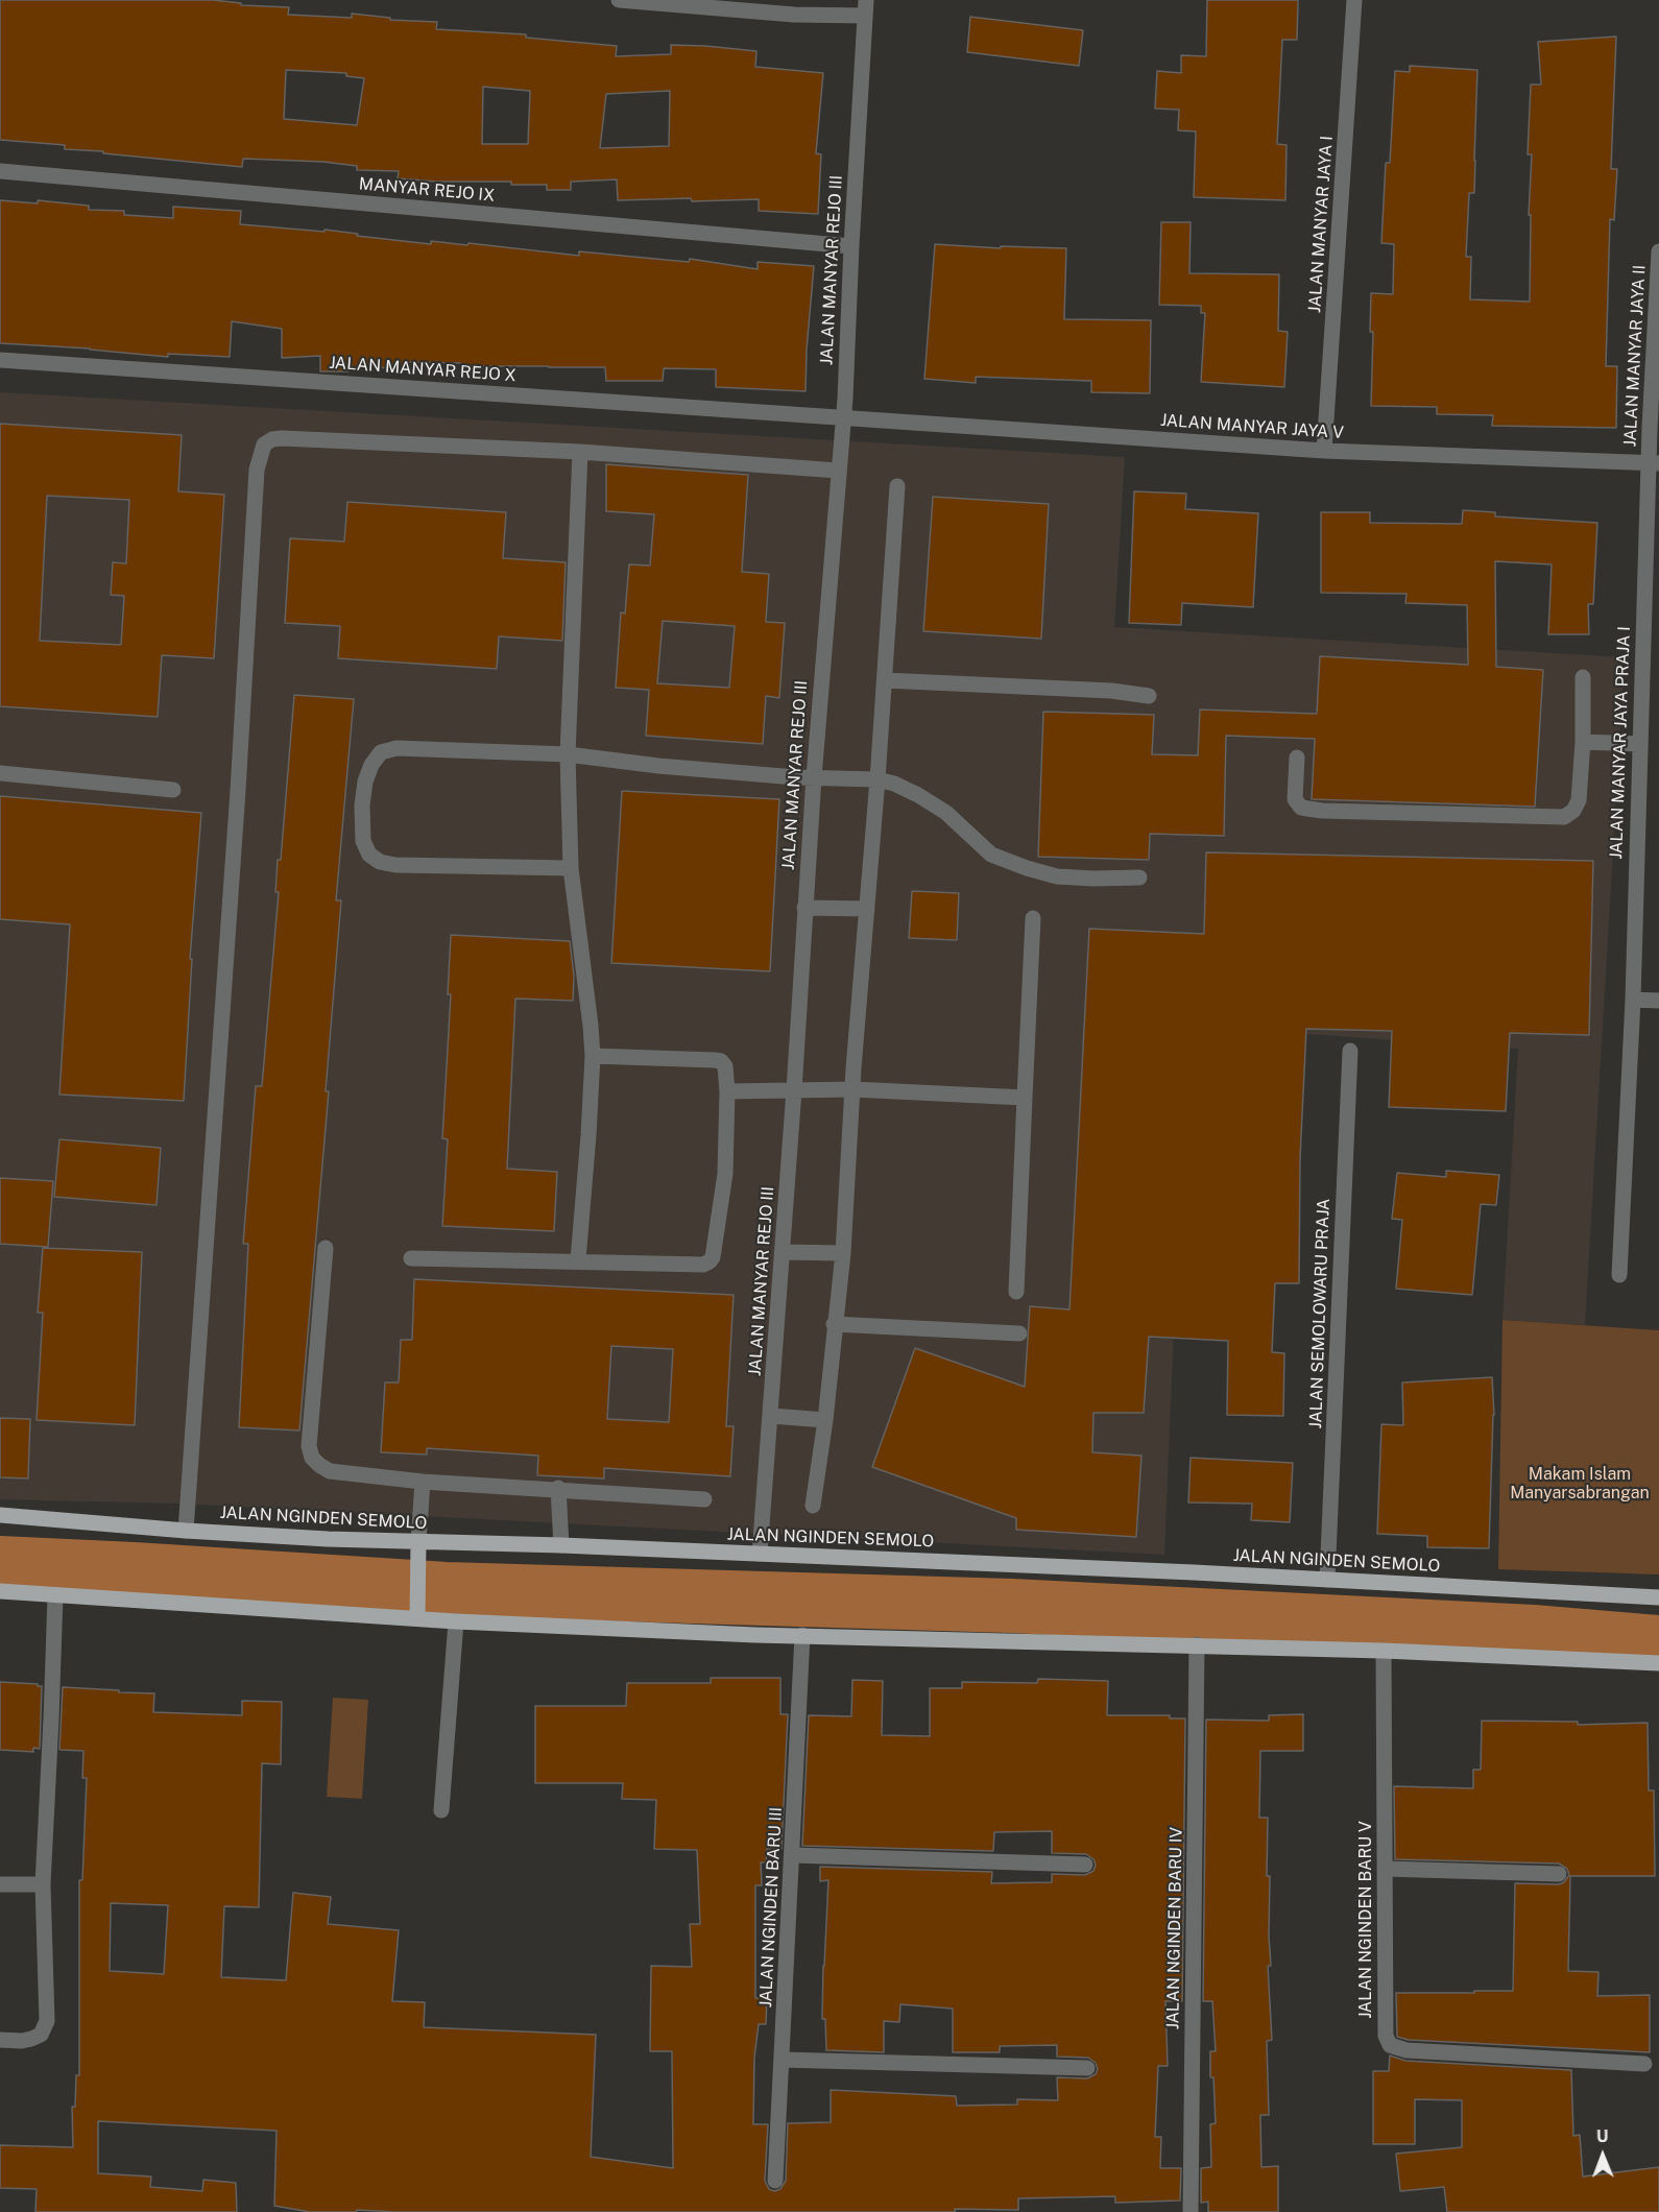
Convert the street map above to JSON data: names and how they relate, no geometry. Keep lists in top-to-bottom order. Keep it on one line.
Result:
{"streets":{"main road":["JALAN NGINDEN SEMOLO"],"street":["MANYAR REJO IX","JALAN MANYAR JAYA I","JALAN MANYAR REJO III","JALAN MANYAR JAYA II","JALAN MANYAR REJO X","JALAN MANYAR JAYA V","JALAN MANYAR JAYA PRAJA I","JALAN SEMOLOWARU PRAJA","JALAN NGINDEN BARU III","JALAN NGINDEN BARU V","JALAN NGINDEN BARU IV"]},"crossings":[["MANYAR REJO IX","JALAN MANYAR REJO III"],["JALAN MANYAR JAYA I","JALAN MANYAR JAYA V"],["JALAN MANYAR REJO III","JALAN MANYAR REJO X"],["JALAN MANYAR REJO III","JALAN MANYAR JAYA V"],["JALAN MANYAR REJO III","JALAN NGINDEN SEMOLO"],["JALAN MANYAR JAYA II","JALAN MANYAR JAYA V"],["JALAN MANYAR JAYA II","JALAN MANYAR JAYA PRAJA I"],["JALAN MANYAR REJO X","JALAN MANYAR JAYA V"],["JALAN MANYAR JAYA V","JALAN MANYAR JAYA PRAJA I"],["JALAN SEMOLOWARU PRAJA","JALAN NGINDEN SEMOLO"]],"parks":["Makam Islam Manyarsabrangan"],"north":"top"}
